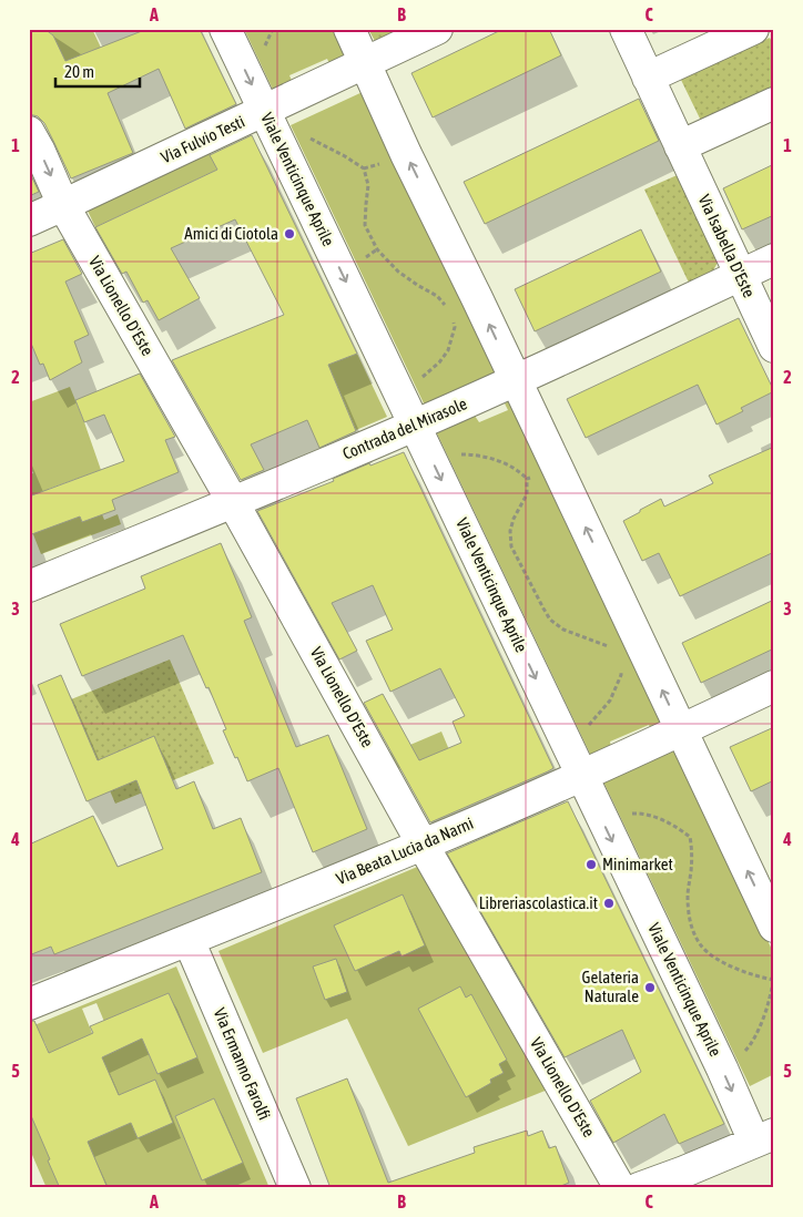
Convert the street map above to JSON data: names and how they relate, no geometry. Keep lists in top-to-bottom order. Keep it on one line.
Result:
{"streets":{"street":["Via Fulvio Testi","Viale Venticinque Aprile","Via Isabella D'Este","Via Lionello D'Este","Contrada del Mirasole","Via Beata Lucia da Narni","Via Ermanno Farolfi"]},"crossings":[["Via Fulvio Testi","Viale Venticinque Aprile"],["Via Fulvio Testi","Via Lionello D'Este"],["Viale Venticinque Aprile","Contrada del Mirasole"],["Viale Venticinque Aprile","Via Beata Lucia da Narni"],["Via Isabella D'Este","Contrada del Mirasole"],["Via Lionello D'Este","Contrada del Mirasole"],["Via Lionello D'Este","Via Beata Lucia da Narni"],["Via Beata Lucia da Narni","Via Ermanno Farolfi"]],"places":["Amici di Ciotola","Minimarket","Libreriascolastica.it","Gelateria Naturale"],"scale_bar":"20 m","grid":{"columns":["A","B","C"],"rows":["1","2","3","4","5"]}}
